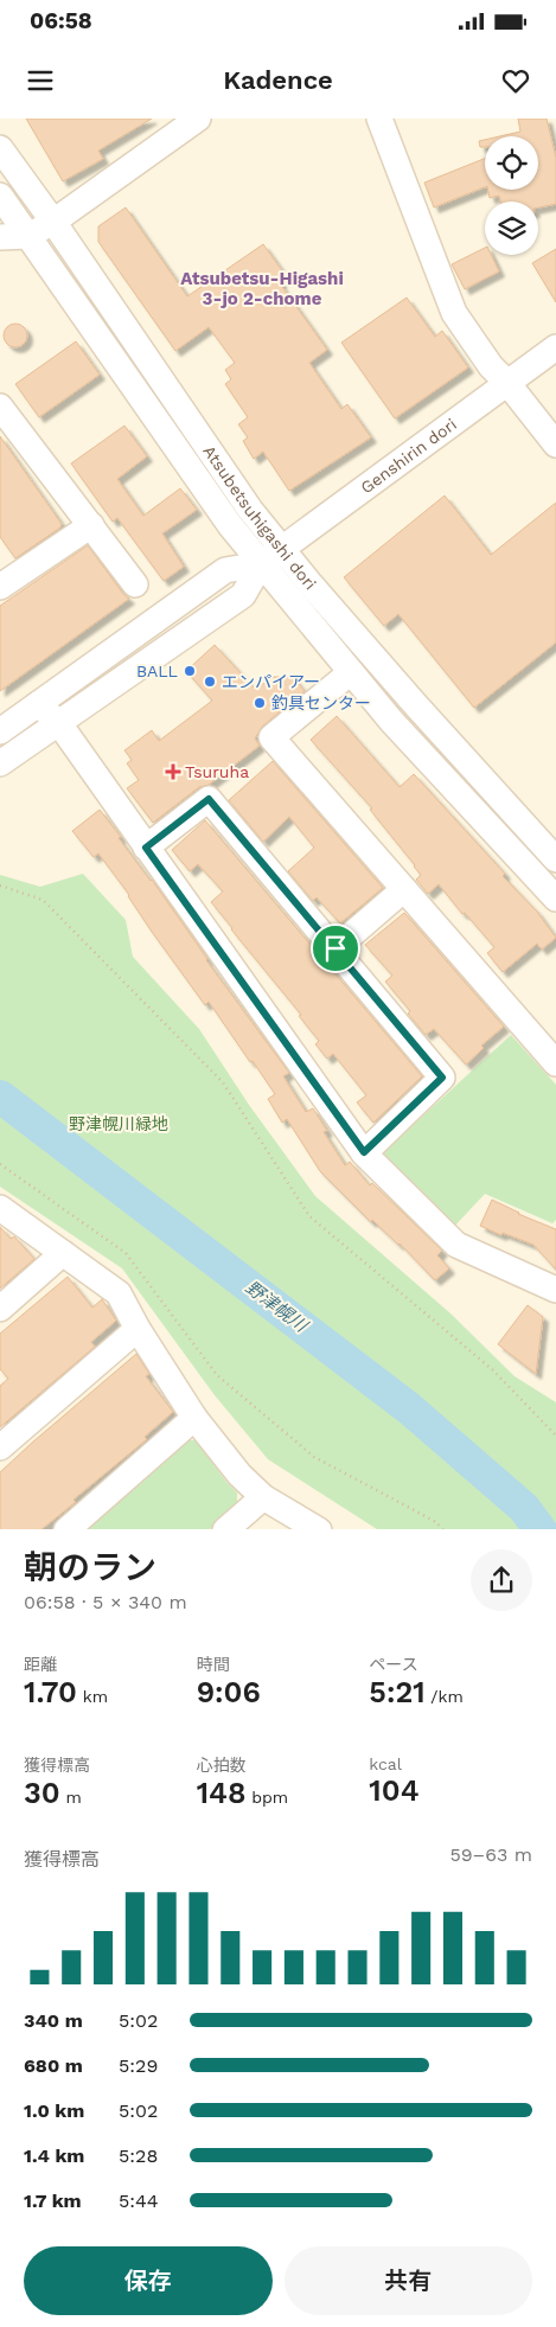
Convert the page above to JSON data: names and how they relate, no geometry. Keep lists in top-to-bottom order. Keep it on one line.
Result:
{"streets":{"street":["Genshirin dori","Atsubetsuhigashi dori"]},"crossings":[["Genshirin dori","Atsubetsuhigashi dori"]],"districts":["Atsubetsu-Higashi 3-jo 2-chome"],"water":["野津幌川"],"parks":["野津幌川緑地"],"places":{"other":["BALL","エンパイアー","釣具センター"],"health":["Tsuruha"]},"page":{"status":"06:58","header":"Kadence","heading":["朝のラン","06:58 · 5 × 340 m"],"stats":[["距離","1.70 km"],["時間","9:06"],["ペース","5:21 /km"],["獲得標高","30 m"],["心拍数","148 bpm"],["kcal","104"]],"chart":["獲得標高","59–63 m"],"list":[{"name":"340 m","note":"5:02"},{"name":"680 m","note":"5:29"},{"name":"1.0 km","note":"5:02"},{"name":"1.4 km","note":"5:28"},{"name":"1.7 km","note":"5:44"}],"buttons":["保存","共有"]}}
